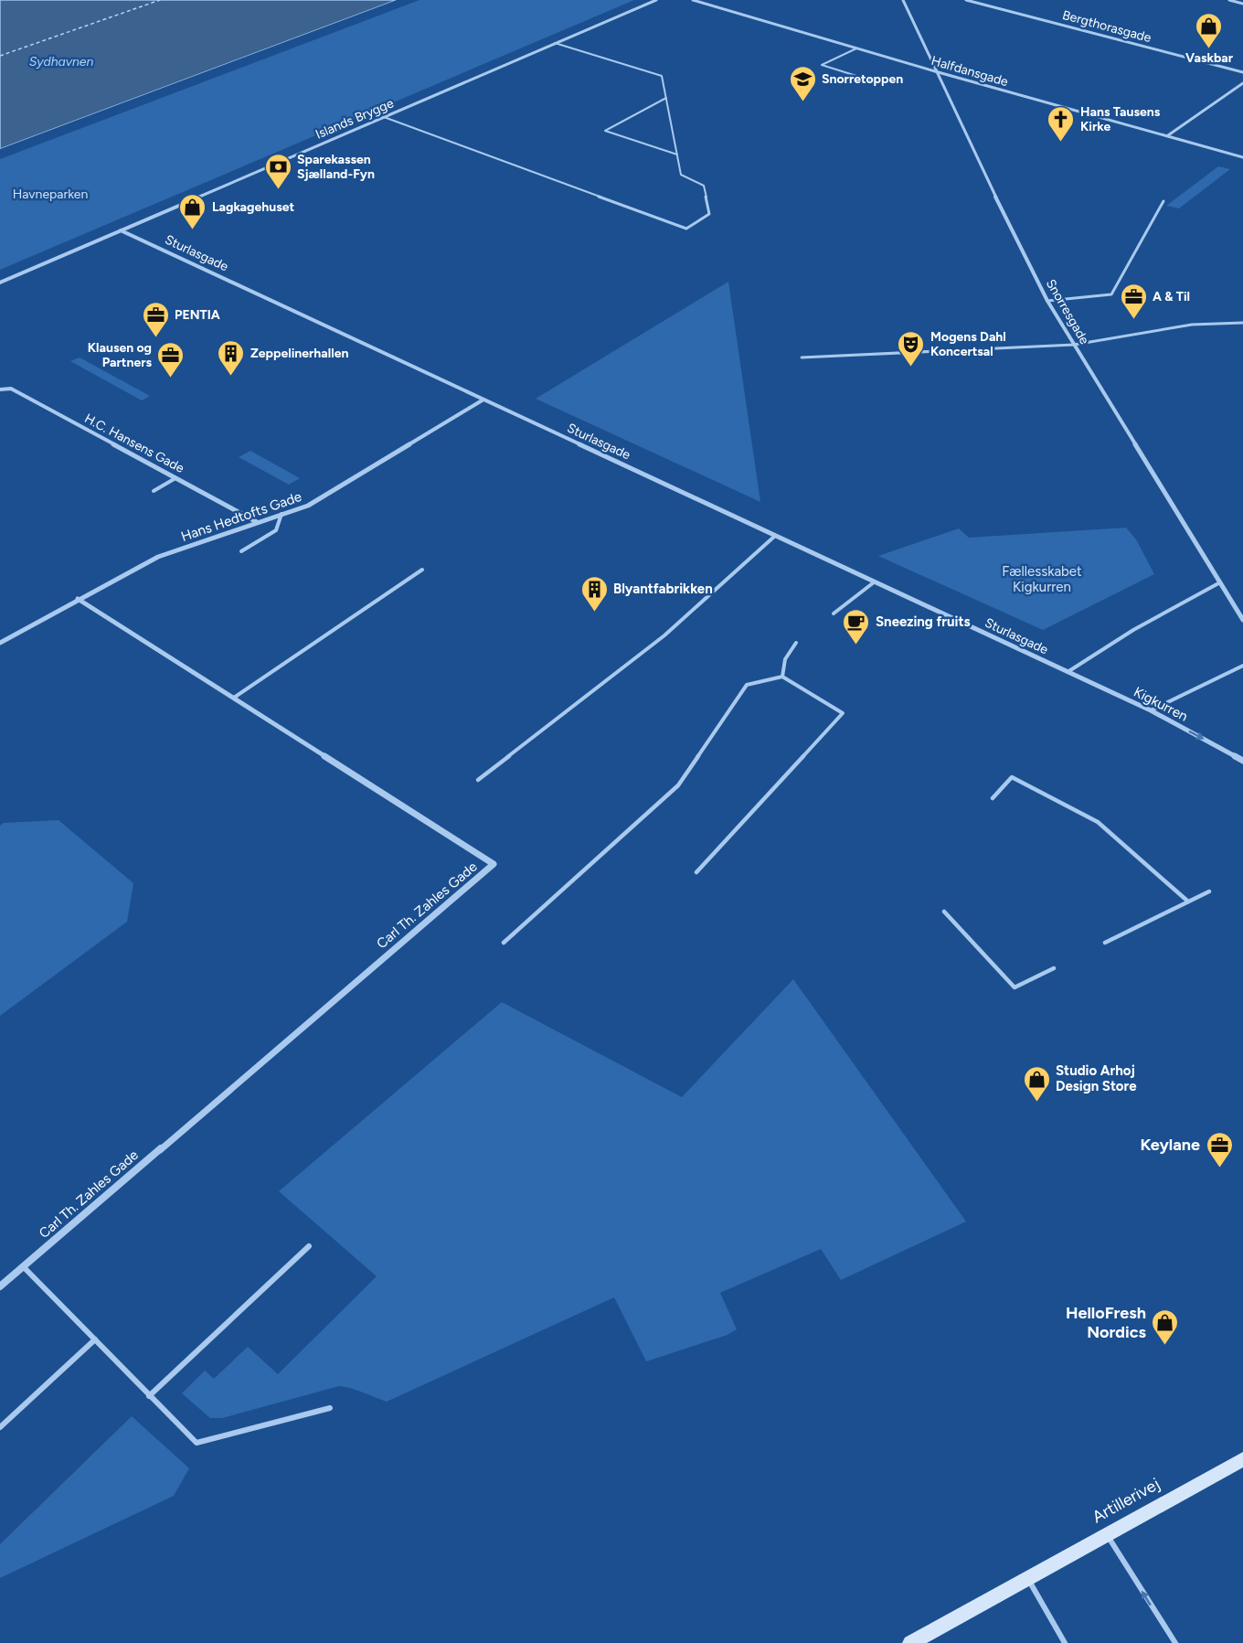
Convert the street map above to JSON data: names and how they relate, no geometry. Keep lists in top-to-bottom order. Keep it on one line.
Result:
{"streets":{"street":["Bergthorasgade","Halfdansgade","Islands Brygge","Sturlasgade","Snorresgade","H.C. Hansens Gade","Hans Hedtofts Gade","Kigkurren","Carl Th. Zahles Gade","Artillerivej"]},"crossings":[["Halfdansgade","Snorresgade"],["Islands Brygge","Sturlasgade"],["Sturlasgade","Hans Hedtofts Gade"],["Sturlasgade","Kigkurren"],["H.C. Hansens Gade","Hans Hedtofts Gade"],["Hans Hedtofts Gade","Carl Th. Zahles Gade"]],"one_way":["Kigkurren"],"water":["Sydhavnen"],"parks":["Havneparken","Fællesskabet Kigkurren"],"places":{"shop":["Vaskbar","Lagkagehuset","Studio Arhoj Design Store","HelloFresh Nordics"],"school or university":["Snorretoppen"],"church":["Hans Tausens Kirke"],"bank":["Sparekassen Sjælland-Fyn"],"office":["A & Til","PENTIA","Klausen og Partners","Keylane"],"theatre":["Mogens Dahl Koncertsal"],"building":["Zeppelinerhallen","Blyantfabrikken"],"cafe":["Sneezing fruits"]}}
